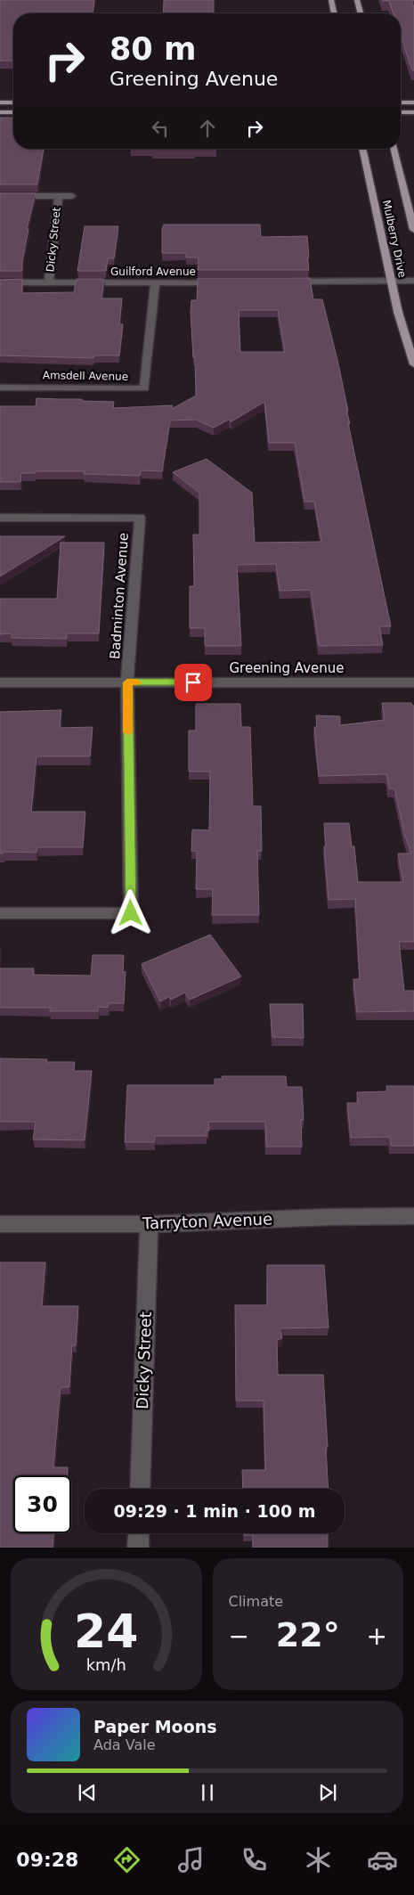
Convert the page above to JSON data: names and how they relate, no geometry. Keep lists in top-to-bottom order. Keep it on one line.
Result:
{"streets":{"main road":["Mulberry Drive"],"street":["Dicky Street","Guilford Avenue","Amsdell Avenue","Badminton Avenue","Greening Avenue","Tarryton Avenue"]},"crossings":[["Dicky Street","Guilford Avenue"],["Dicky Street","Tarryton Avenue"],["Guilford Avenue","Amsdell Avenue"],["Badminton Avenue","Greening Avenue"]],"page":{"turn":["80 m","Greening Avenue"],"limit":"30","trip":"09:29 · 1 min · 100 m","tile":"Climate","heat":["−","22°","+"],"song":["Paper Moons","Ada Vale"],"tabs":"09:28","gauge":["24","km/h"]}}
